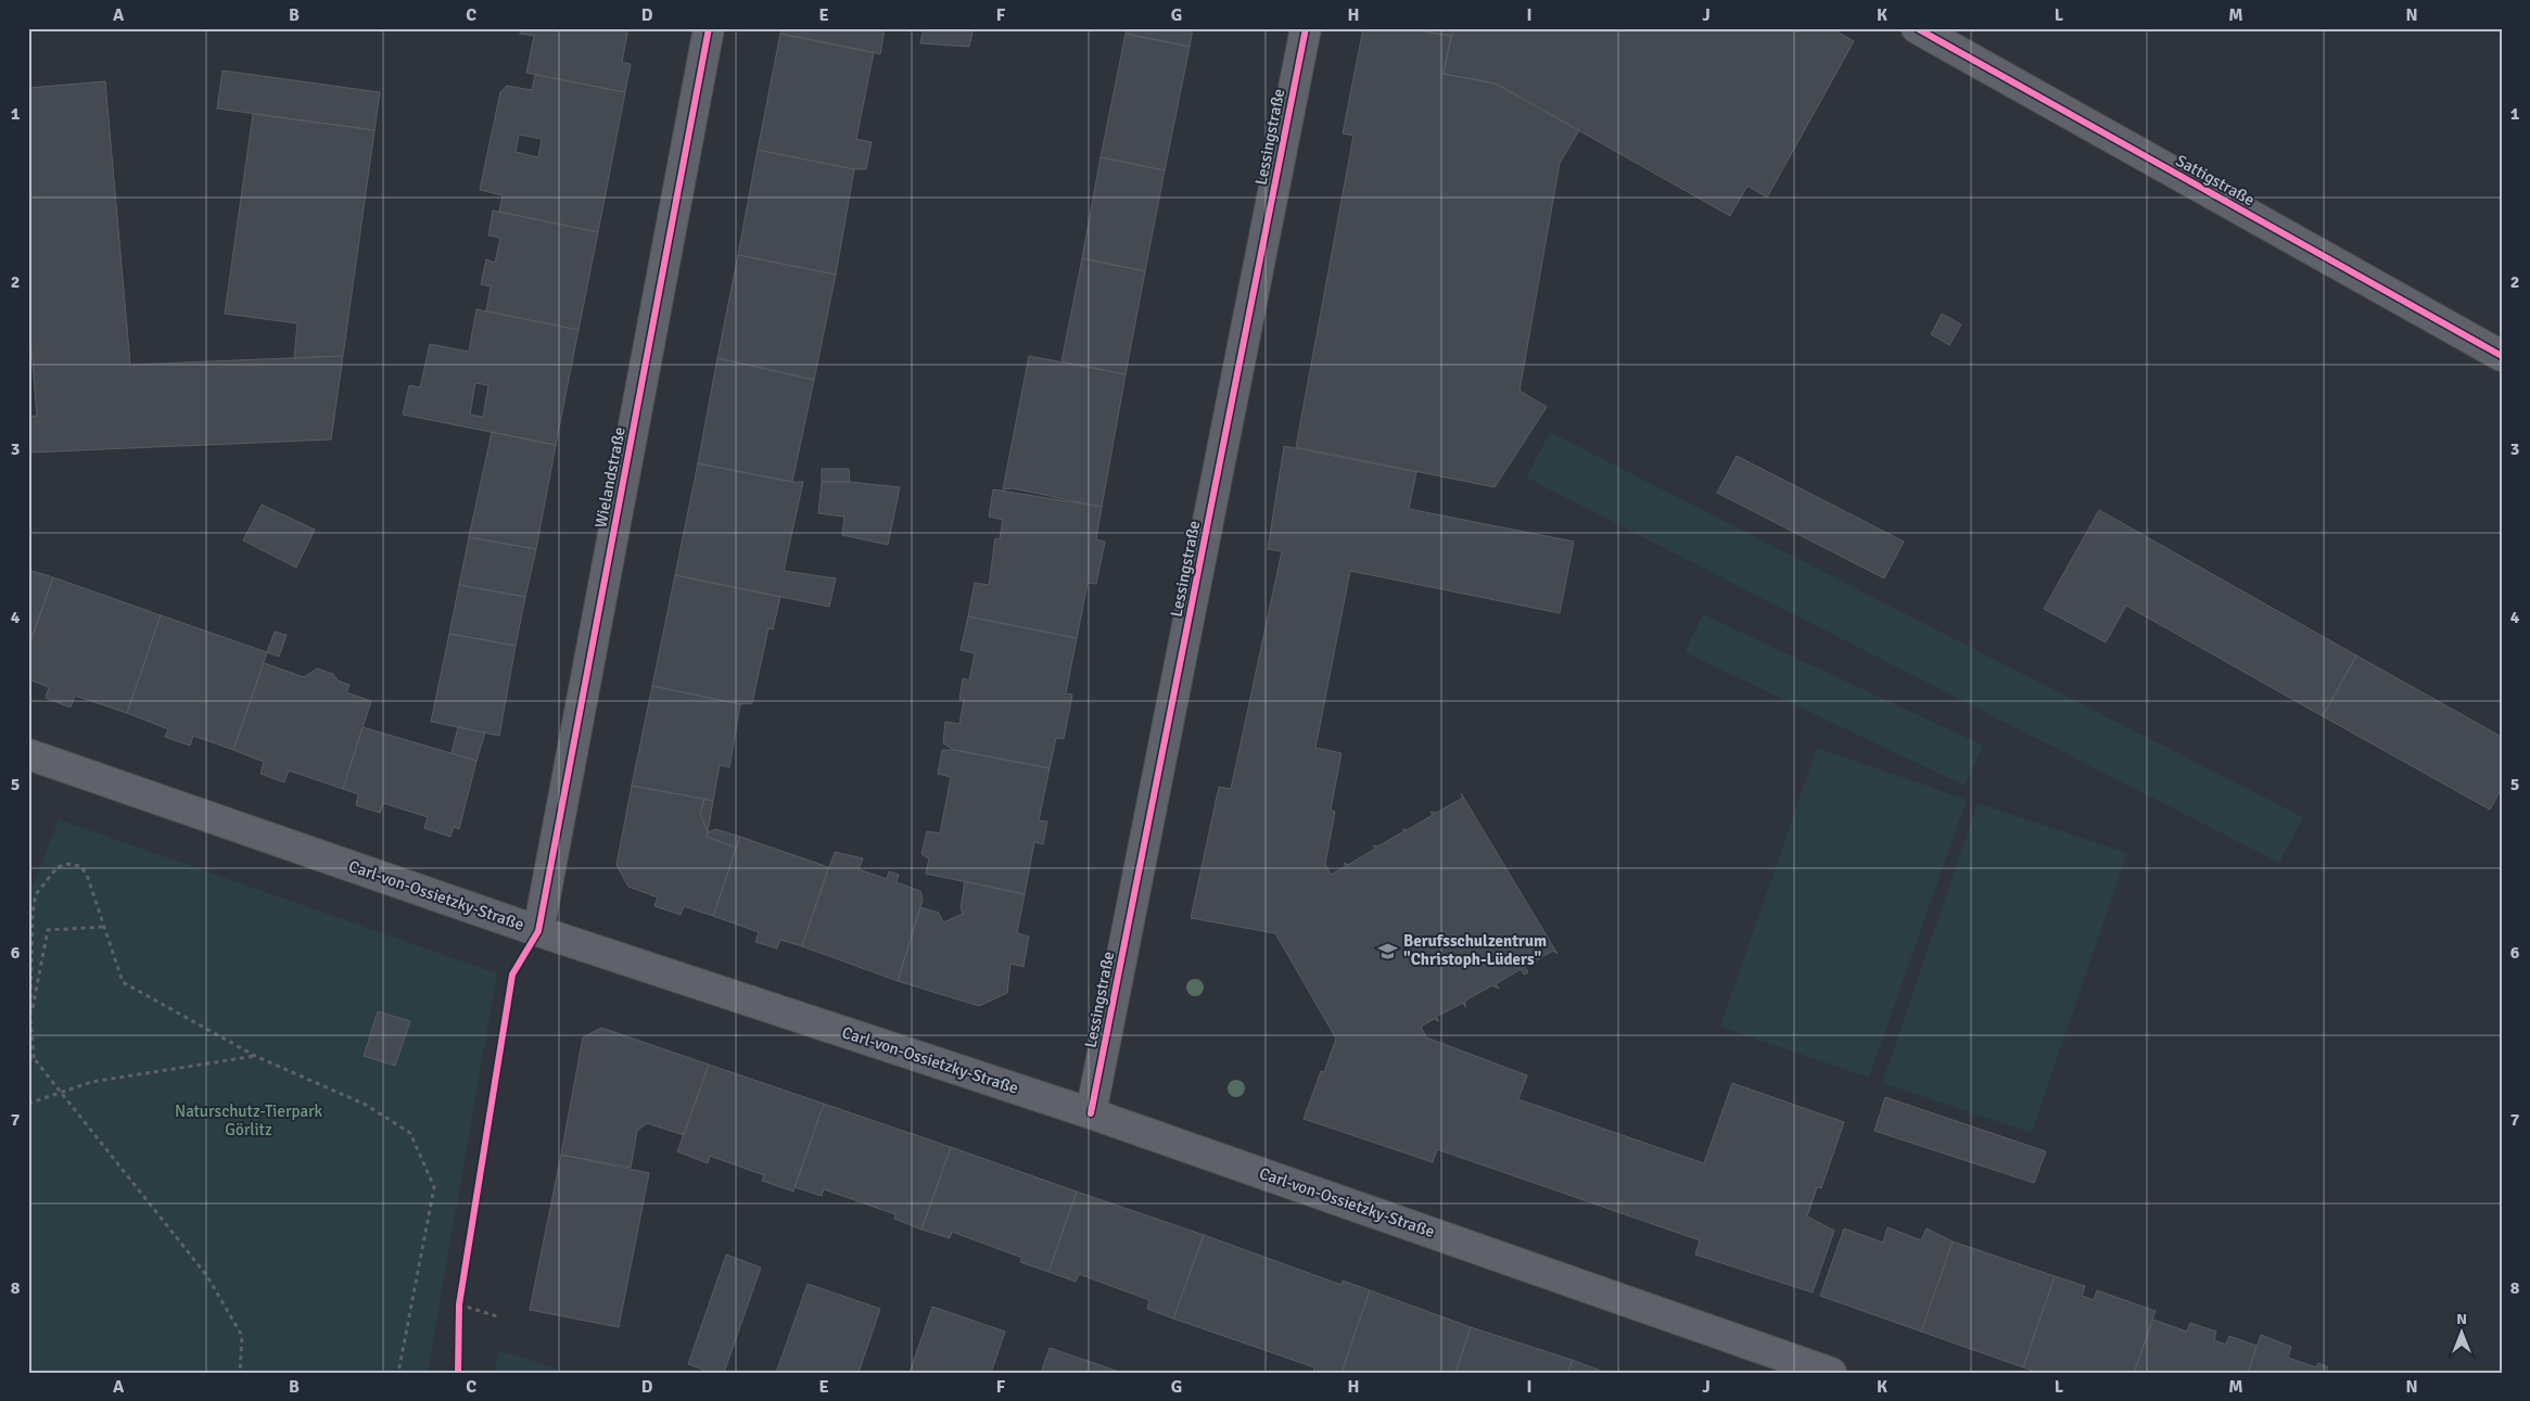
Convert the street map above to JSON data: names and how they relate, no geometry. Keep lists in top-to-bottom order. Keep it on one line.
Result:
{"streets":{"street":["Lessingstraße","Sattigstraße","Wielandstraße","Carl-von-Ossietzky-Straße"]},"crossings":[["Lessingstraße","Carl-von-Ossietzky-Straße"],["Wielandstraße","Carl-von-Ossietzky-Straße"]],"parks":["Naturschutz-Tierpark Görlitz"],"places":{"school or university":["Berufsschulzentrum \"Christoph-Lüders\""]},"north":"top","grid":{"columns":["A","B","C","D","E","F","G","H","I","J","K","L","M","N"],"rows":["1","2","3","4","5","6","7","8"]}}
